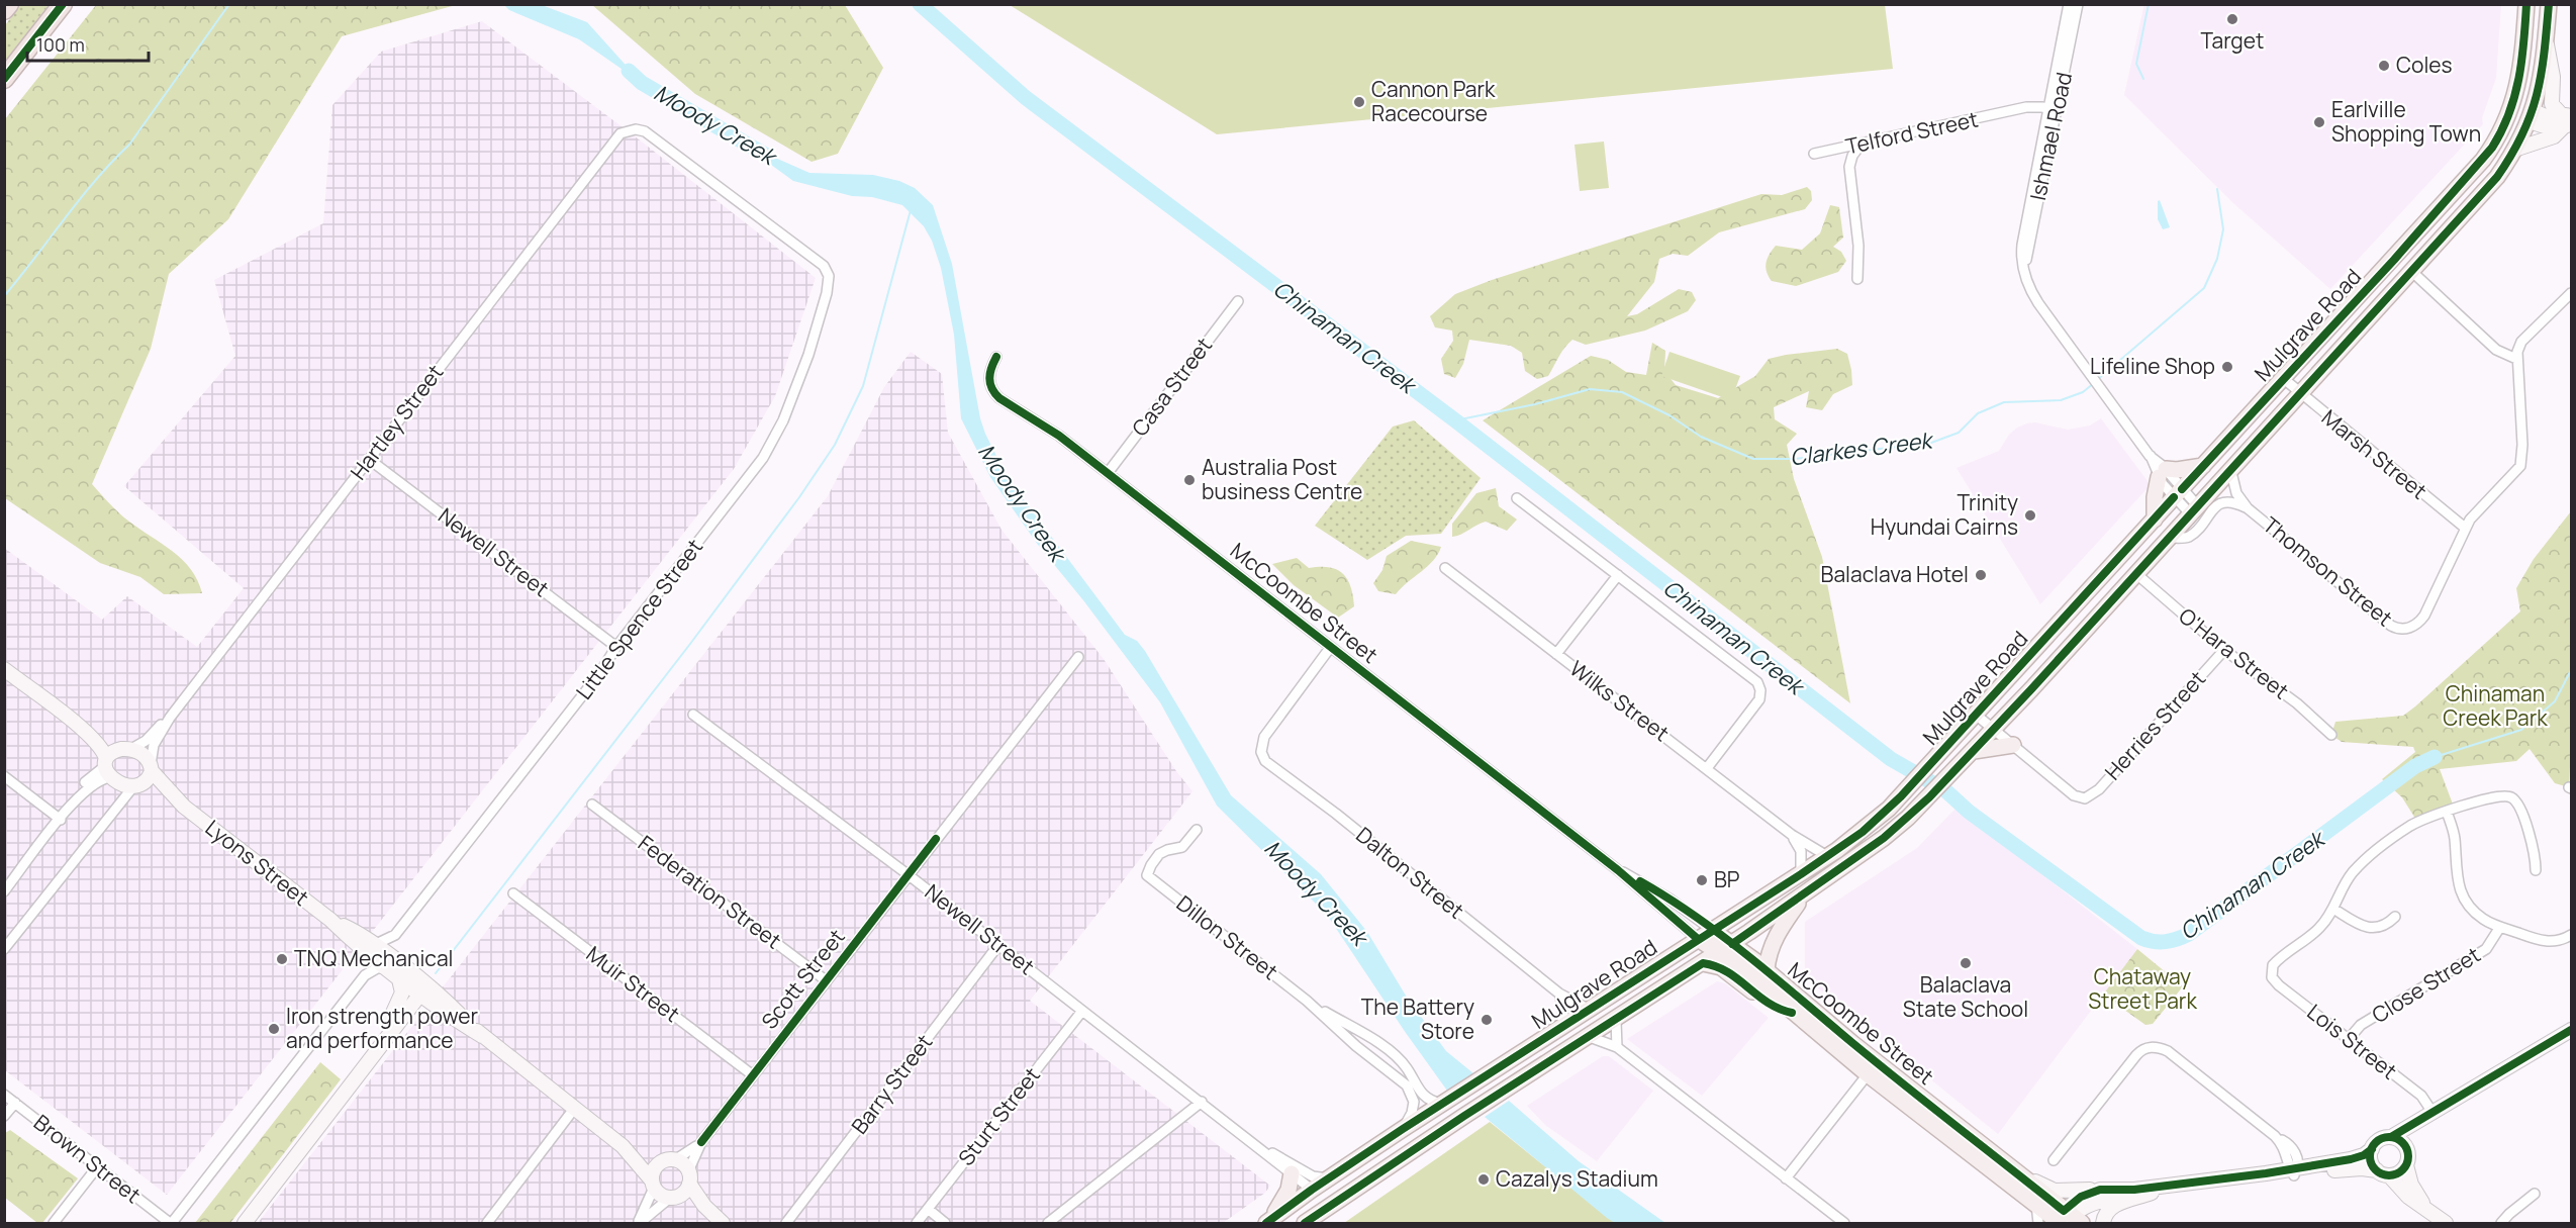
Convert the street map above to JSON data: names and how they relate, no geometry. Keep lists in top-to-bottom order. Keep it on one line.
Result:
{"streets":{"main road":["Mulgrave Road","McCoombe Street"],"street":["Telford Street","Ishmael Road","Casa Street","Hartley Street","Marsh Street","Newell Street","Thomson Street","Little Spence Street","O'Hara Street","Wilks Street","Herries Street","Lyons Street","Dalton Street","Federation Street","Dillon Street","Scott Street","Muir Street","Close Street","Lois Street","Barry Street","Sturt Street","Brown Street"]},"crossings":[["Telford Street","Ishmael Road"],["Ishmael Road","Mulgrave Road"],["Mulgrave Road","Marsh Street"],["Mulgrave Road","Newell Street"],["Mulgrave Road","Thomson Street"],["Mulgrave Road","McCoombe Street"],["Mulgrave Road","O'Hara Street"],["Mulgrave Road","Wilks Street"],["Mulgrave Road","Dalton Street"],["Mulgrave Road","Dillon Street"],["Casa Street","McCoombe Street"],["Hartley Street","Newell Street"],["Hartley Street","Little Spence Street"],["Hartley Street","Lyons Street"],["Marsh Street","Thomson Street"],["Newell Street","Little Spence Street"],["Newell Street","Scott Street"],["Newell Street","Barry Street"],["Newell Street","Sturt Street"],["McCoombe Street","Dalton Street"],["Little Spence Street","Lyons Street"],["O'Hara Street","Herries Street"],["Lyons Street","Scott Street"],["Federation Street","Scott Street"],["Scott Street","Muir Street"],["Close Street","Lois Street"]],"water":["Moody Creek","Chinaman Creek","Clarkes Creek"],"parks":["Chinaman Creek Park","Chataway Street Park"],"places":["Target","Coles","Cannon Park Racecourse","Earlville Shopping Town","Lifeline Shop","Australia Post business Centre","Trinity Hyundai Cairns","Balaclava Hotel","BP","TNQ Mechanical","Balaclava State School","The Battery Store","Iron strength power and performance","Cazalys Stadium"],"scale_bar":"100 m"}
